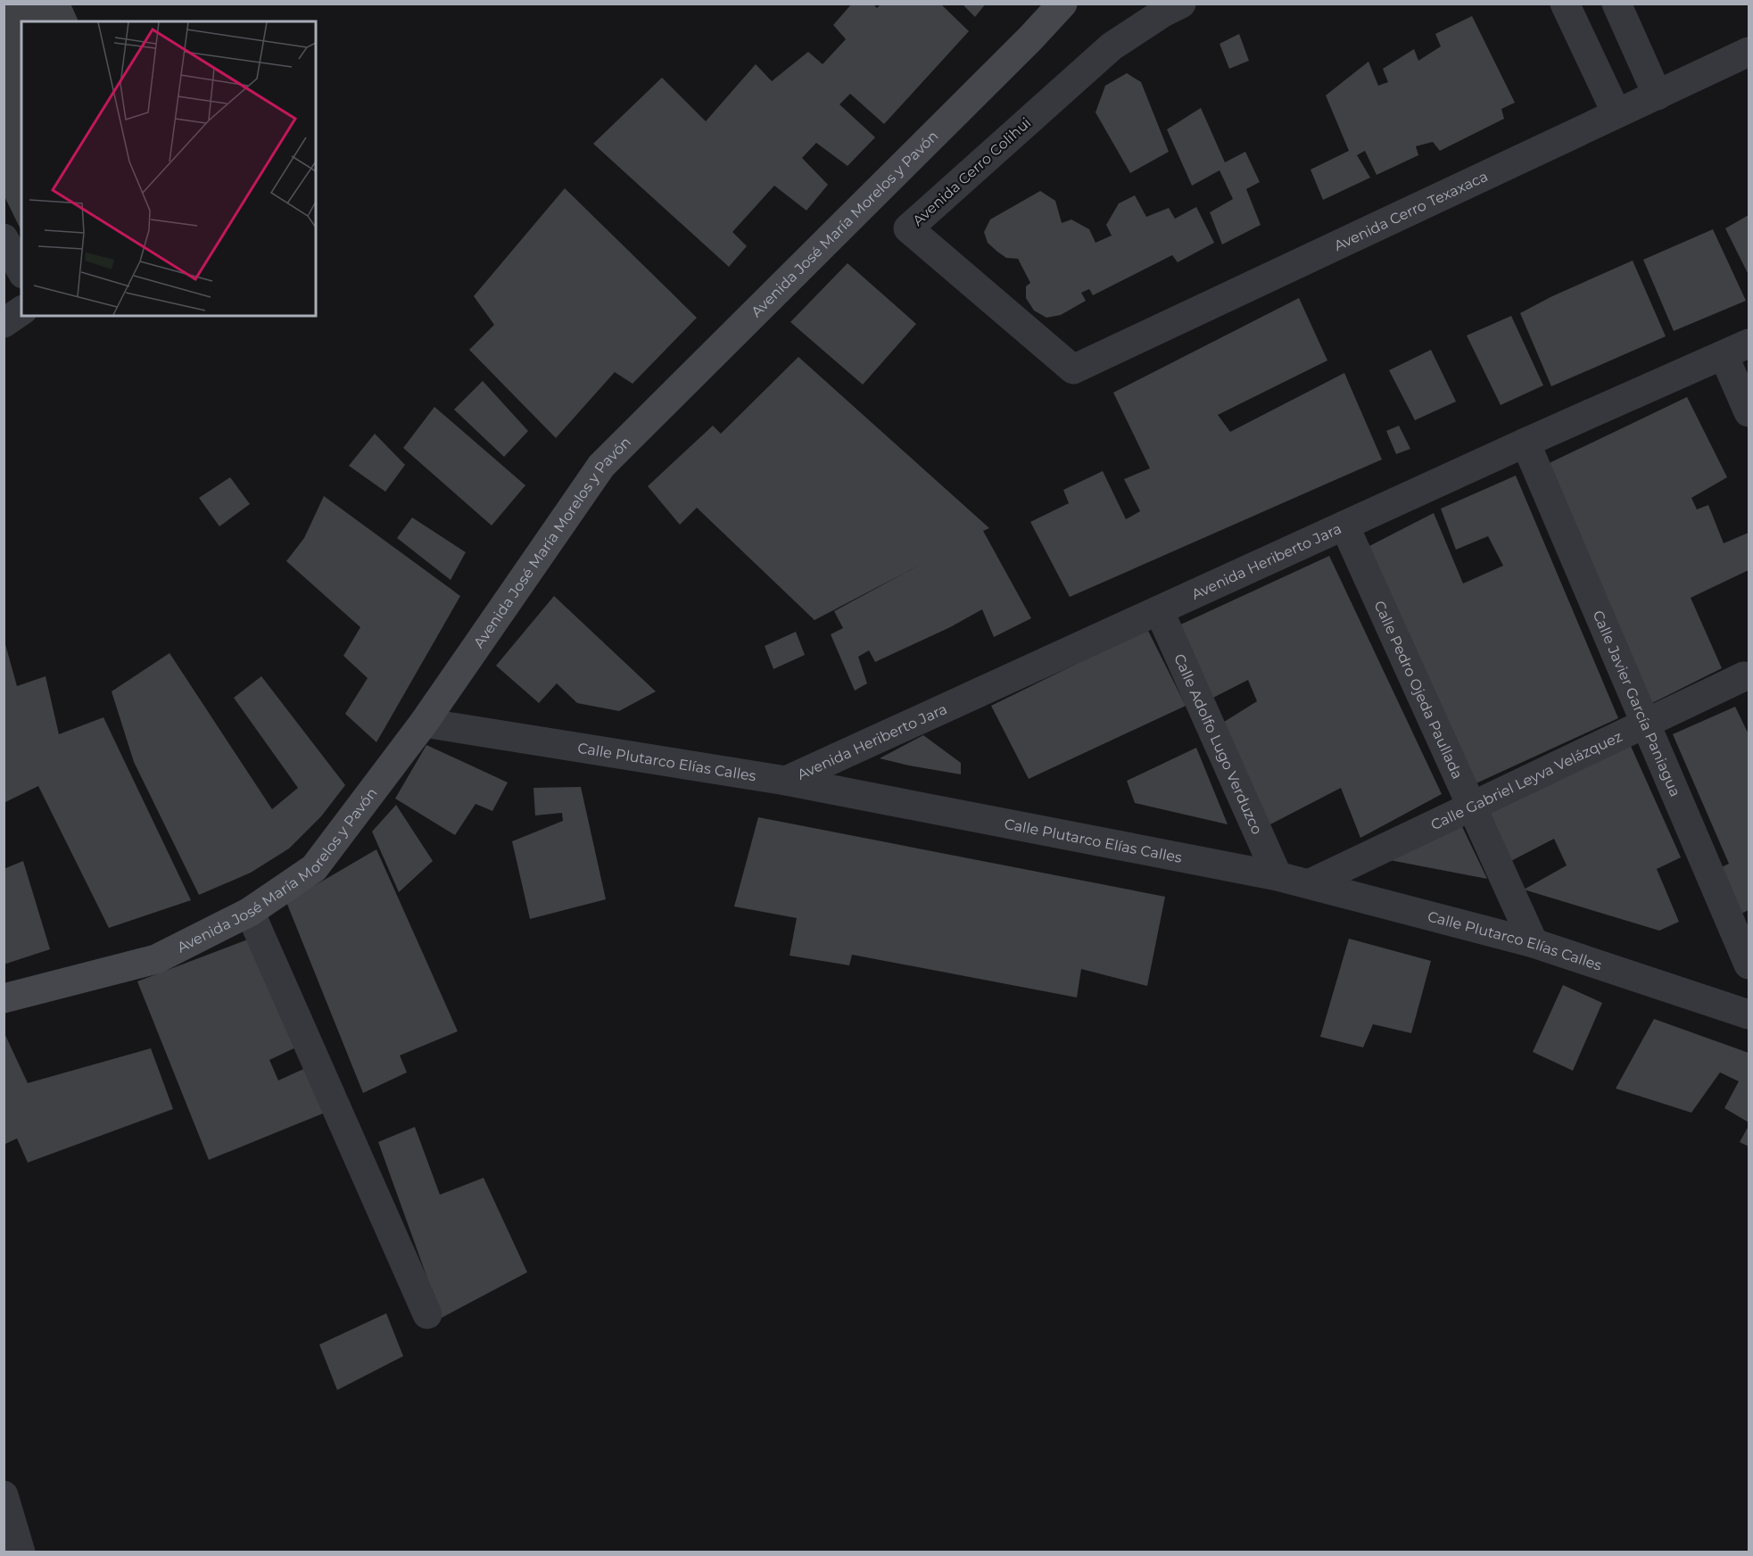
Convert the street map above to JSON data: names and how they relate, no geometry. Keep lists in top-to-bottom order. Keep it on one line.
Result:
{"streets":{"main road":["Avenida José María Morelos y Pavón"],"street":["Avenida Cerro Colihui","Avenida Cerro Texaxaca","Avenida Heriberto Jara","Calle Pedro Ojeda Paullada","Calle Javier García Paniagua","Calle Adolfo Lugo Verduzco","Calle Plutarco Elías Calles","Calle Gabriel Leyva Velázquez"]},"crossings":[["Avenida Cerro Colihui","Avenida Cerro Texaxaca"],["Avenida José María Morelos y Pavón","Calle Plutarco Elías Calles"],["Avenida Heriberto Jara","Calle Pedro Ojeda Paullada"],["Avenida Heriberto Jara","Calle Javier García Paniagua"],["Avenida Heriberto Jara","Calle Adolfo Lugo Verduzco"],["Avenida Heriberto Jara","Calle Plutarco Elías Calles"],["Calle Pedro Ojeda Paullada","Calle Plutarco Elías Calles"],["Calle Pedro Ojeda Paullada","Calle Gabriel Leyva Velázquez"],["Calle Javier García Paniagua","Calle Gabriel Leyva Velázquez"],["Calle Adolfo Lugo Verduzco","Calle Plutarco Elías Calles"],["Calle Plutarco Elías Calles","Calle Gabriel Leyva Velázquez"]]}
